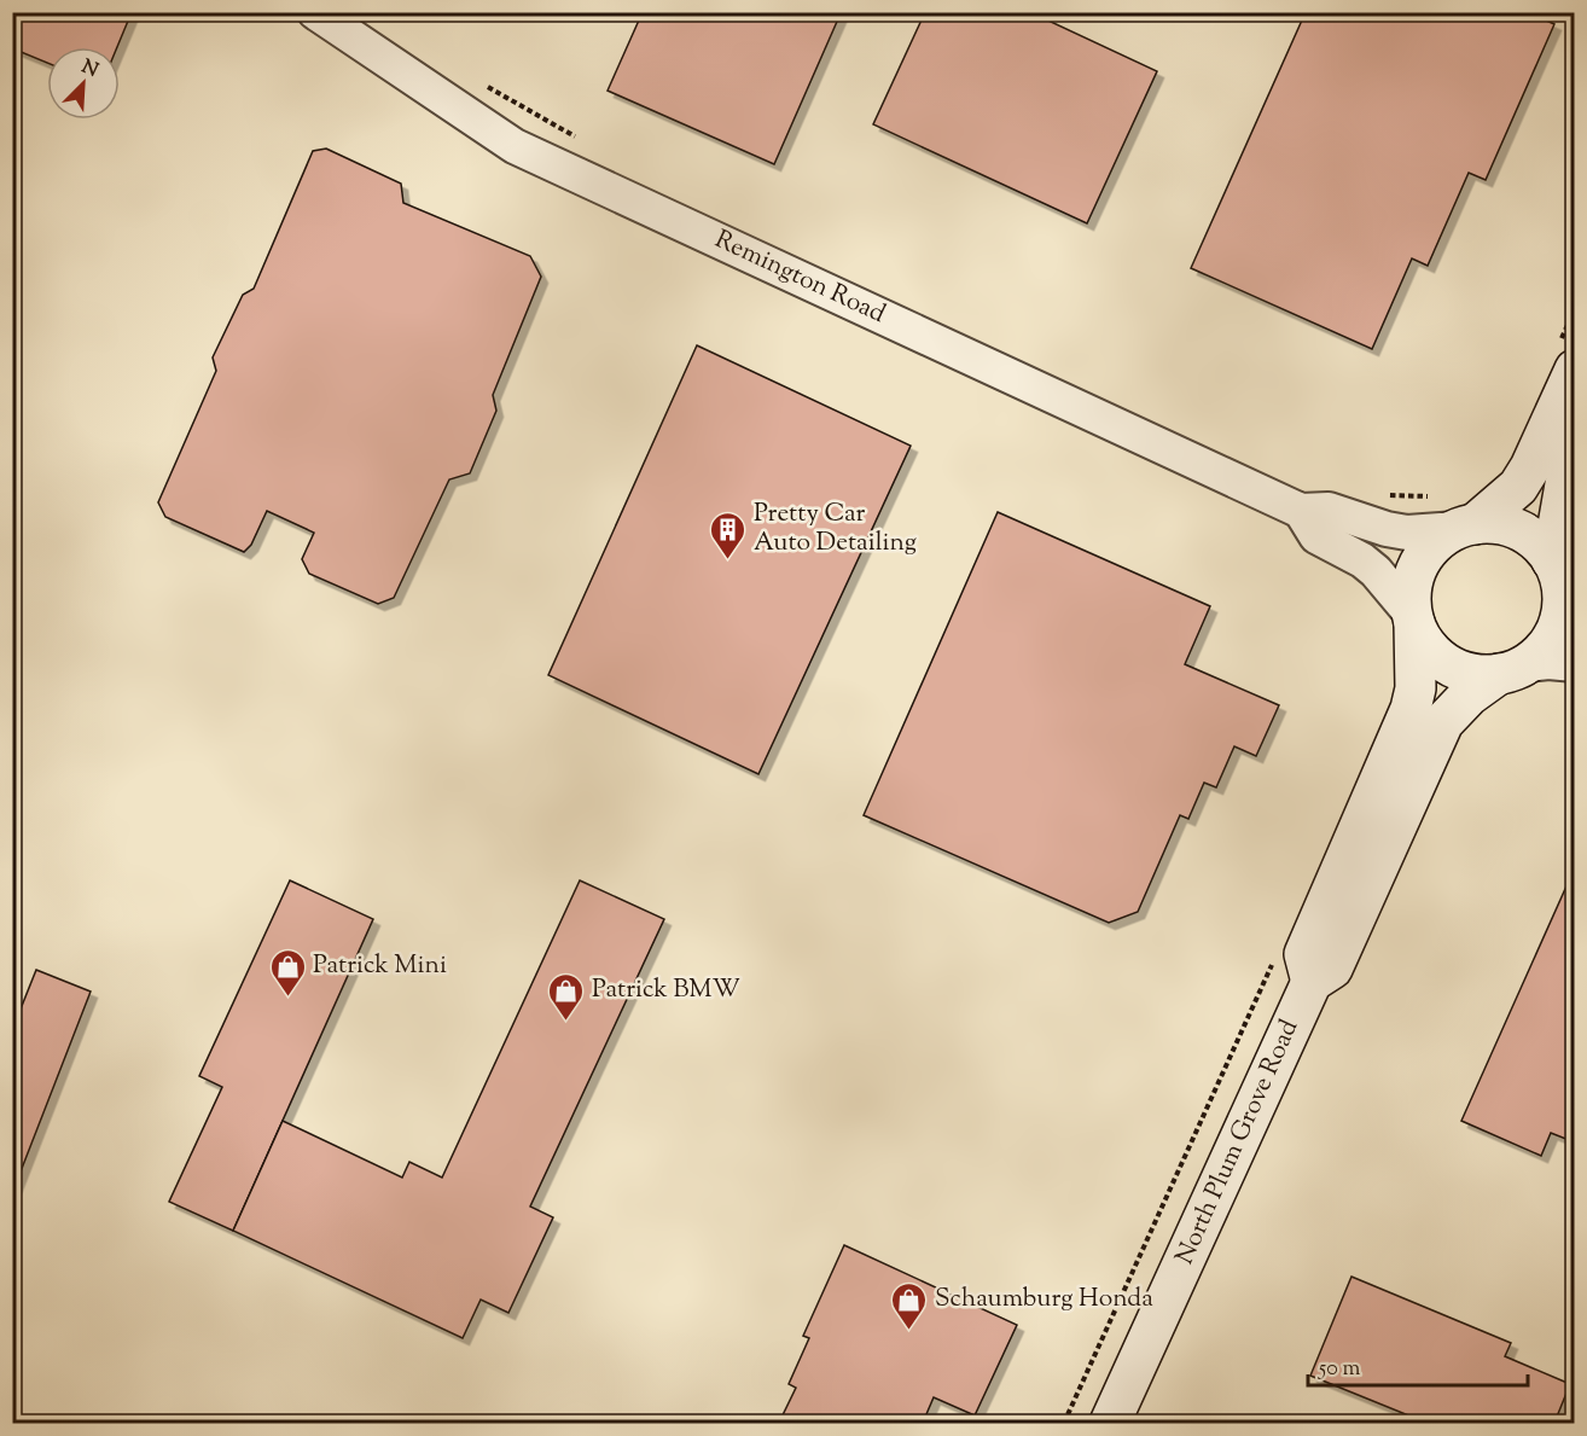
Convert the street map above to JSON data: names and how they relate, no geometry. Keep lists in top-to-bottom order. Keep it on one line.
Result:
{"streets":{"street":["Remington Road","North Plum Grove Road"]},"crossings":[["Remington Road","North Plum Grove Road"]],"places":{"building":["Pretty Car Auto Detailing"],"shop":["Patrick Mini","Patrick BMW","Schaumburg Honda"]},"scale_bar":"50 m","north":"top right"}
